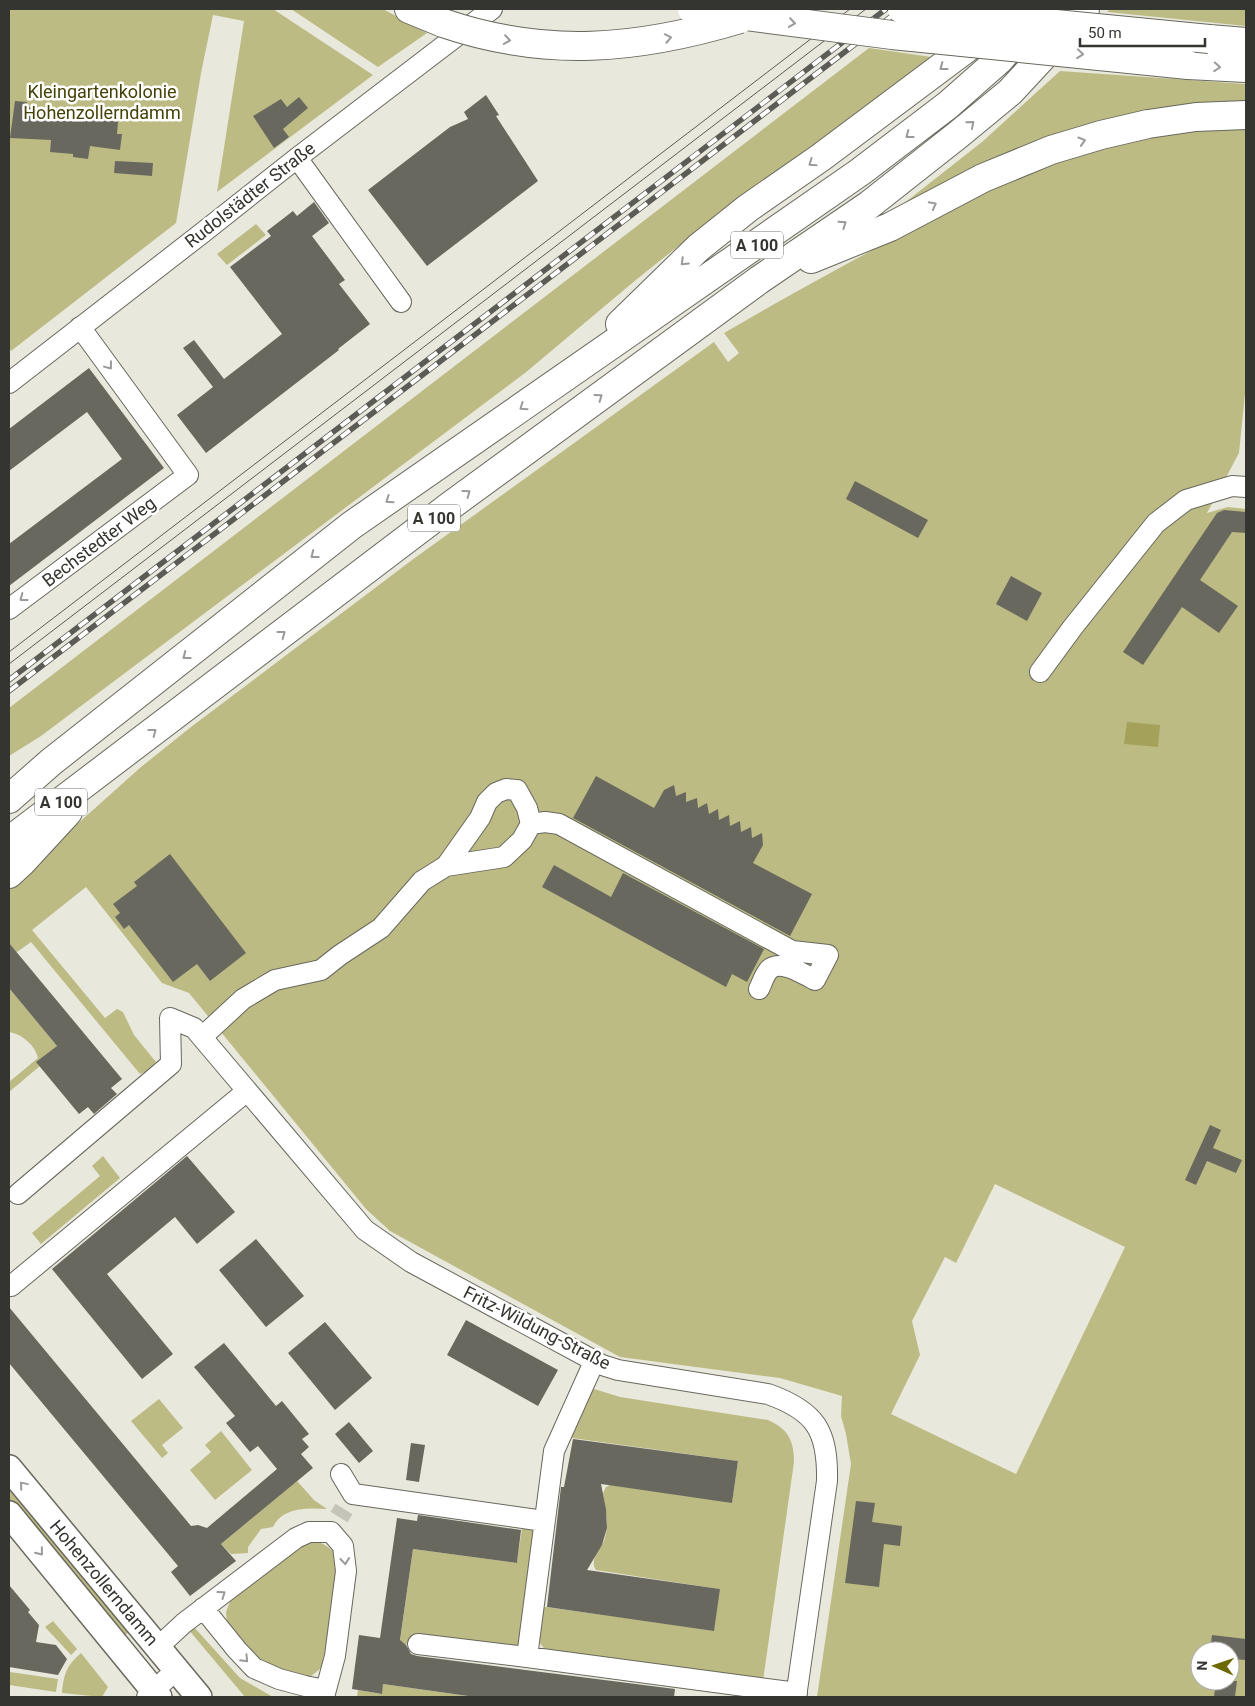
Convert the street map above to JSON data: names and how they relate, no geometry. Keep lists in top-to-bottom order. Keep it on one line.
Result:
{"streets":{"highway":["A 100"],"main road":["Hohenzollerndamm"],"street":["Rudolstädter Straße","Bechstedter Weg","Fritz-Wildung-Straße"]},"crossings":[["Rudolstädter Straße","Bechstedter Weg"]],"parks":["Kleingartenkolonie Hohenzollerndamm"],"scale_bar":"50 m","north":"left"}
